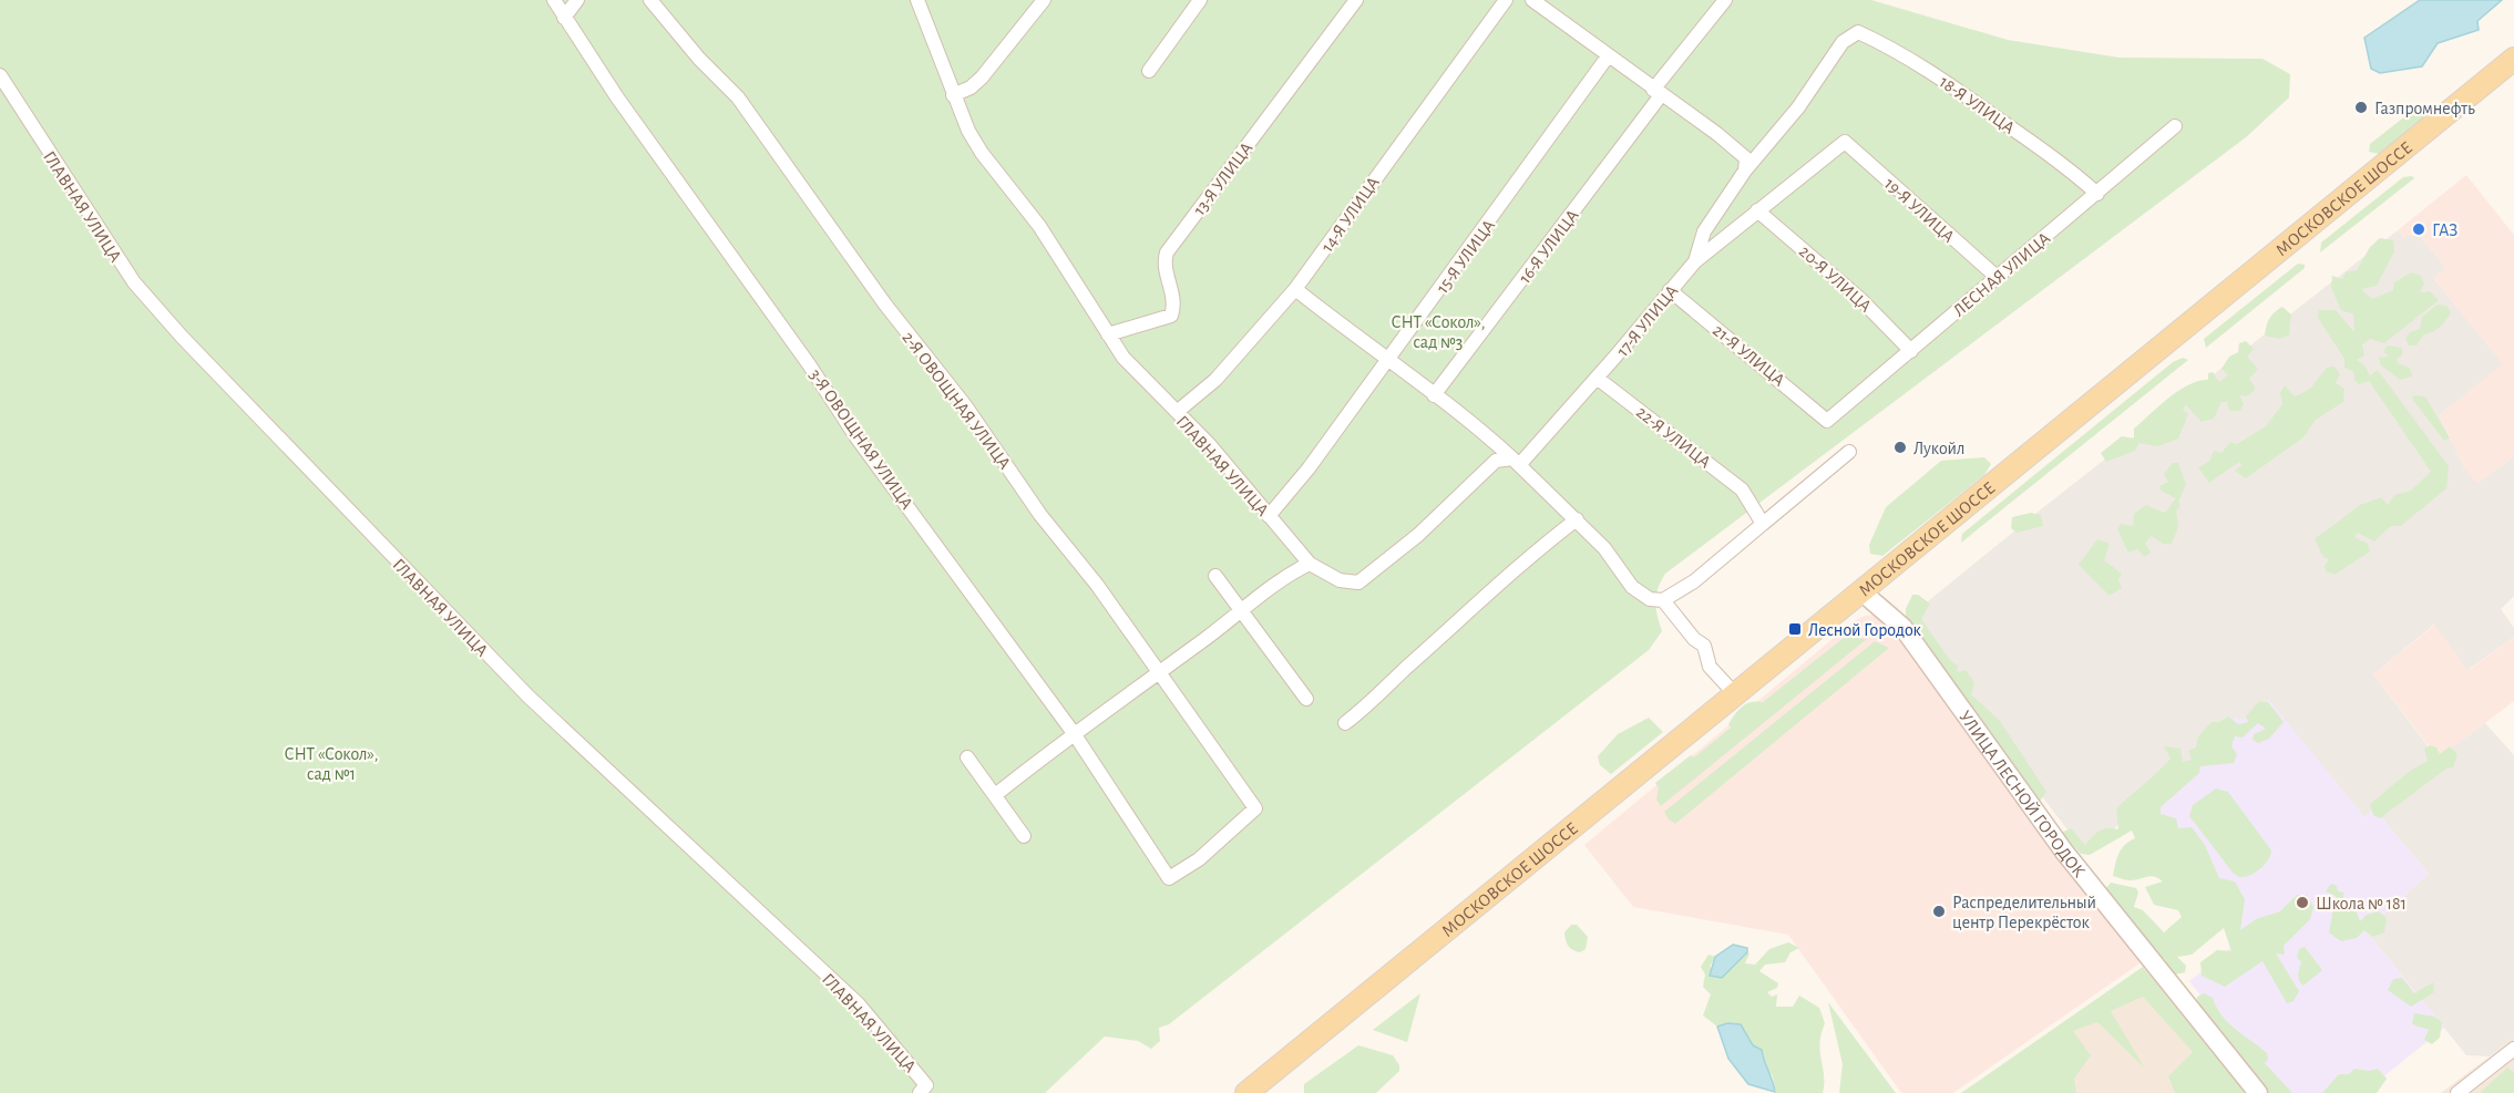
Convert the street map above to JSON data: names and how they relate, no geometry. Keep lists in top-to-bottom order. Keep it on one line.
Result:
{"streets":{"main road":["МОСКОВСКОЕ ШОССЕ"],"street":["18-Я УЛИЦА","13-Я УЛИЦА","ГЛАВНАЯ УЛИЦА","19-Я УЛИЦА","14-Я УЛИЦА","16-Я УЛИЦА","15-Я УЛИЦА","ЛЕСНАЯ УЛИЦА","20-Я УЛИЦА","17-Я УЛИЦА","21-Я УЛИЦА","2-Я ОВОЩНАЯ УЛИЦА","22-Я УЛИЦА","3-Я ОВОЩНАЯ УЛИЦА","УЛИЦА ЛЕСНОЙ ГОРОДОК"]},"crossings":[["18-Я УЛИЦА","ЛЕСНАЯ УЛИЦА"],["18-Я УЛИЦА","17-Я УЛИЦА"],["13-Я УЛИЦА","ГЛАВНАЯ УЛИЦА"],["МОСКОВСКОЕ ШОССЕ","УЛИЦА ЛЕСНОЙ ГОРОДОК"],["ГЛАВНАЯ УЛИЦА","14-Я УЛИЦА"],["ГЛАВНАЯ УЛИЦА","15-Я УЛИЦА"],["ГЛАВНАЯ УЛИЦА","17-Я УЛИЦА"],["19-Я УЛИЦА","ЛЕСНАЯ УЛИЦА"],["19-Я УЛИЦА","20-Я УЛИЦА"],["ЛЕСНАЯ УЛИЦА","20-Я УЛИЦА"],["ЛЕСНАЯ УЛИЦА","21-Я УЛИЦА"],["17-Я УЛИЦА","21-Я УЛИЦА"],["17-Я УЛИЦА","22-Я УЛИЦА"],["2-Я ОВОЩНАЯ УЛИЦА","3-Я ОВОЩНАЯ УЛИЦА"]],"parks":["СНТ «Сокол», сад №3","СНТ «Сокол», сад №1"],"places":{"other":["Газпромнефть","ГАЗ","Лукойл","Школа № 181","Распределительный центр Перекрёсток"],"transit":["Лесной Городок"]}}
